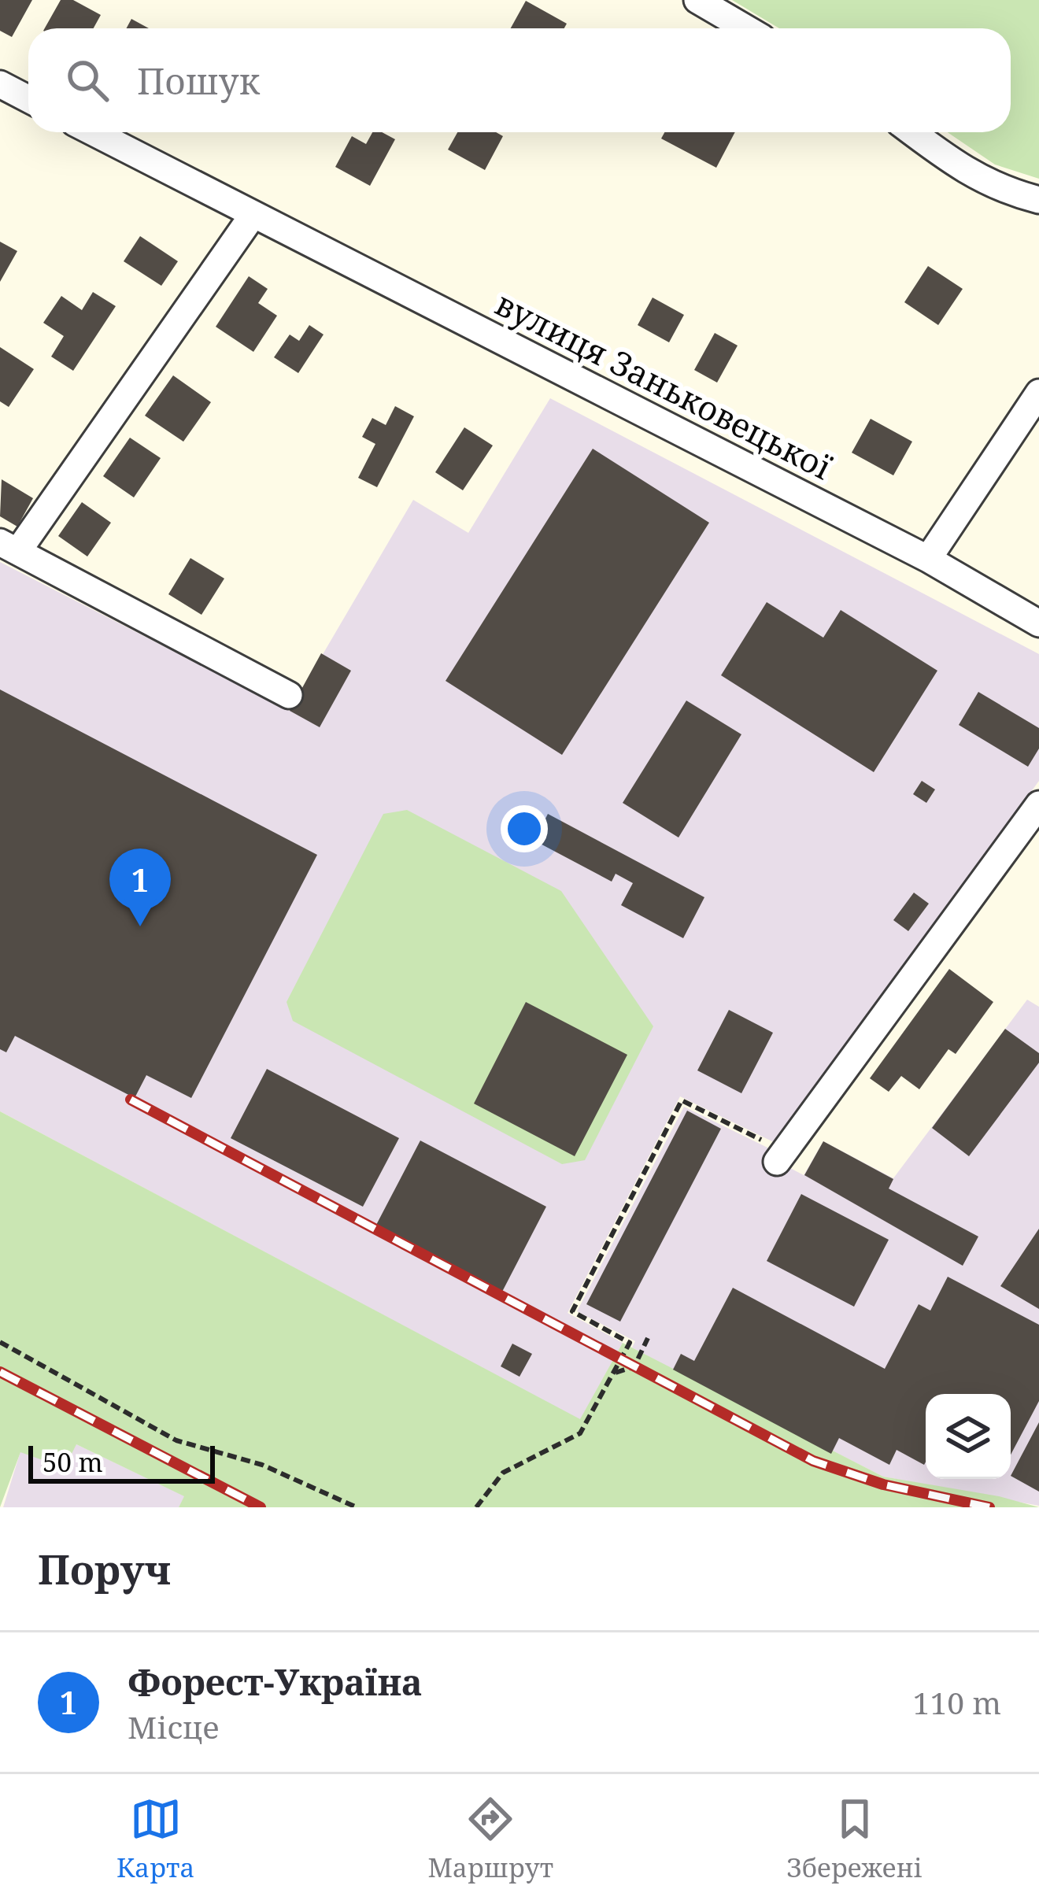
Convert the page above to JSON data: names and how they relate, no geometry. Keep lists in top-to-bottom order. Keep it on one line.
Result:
{"streets":{"street":["вулиця Заньковецької"]},"scale_bar":"50 m","page":{"search":"Пошук","pins":"1","scale":"50 m","heading":"Поруч","list":[{"mark":"1","name":"Форест-Україна","note":"Місце","value":"110 m"}],"nav":["Карта","Маршрут","Збережені"]}}
